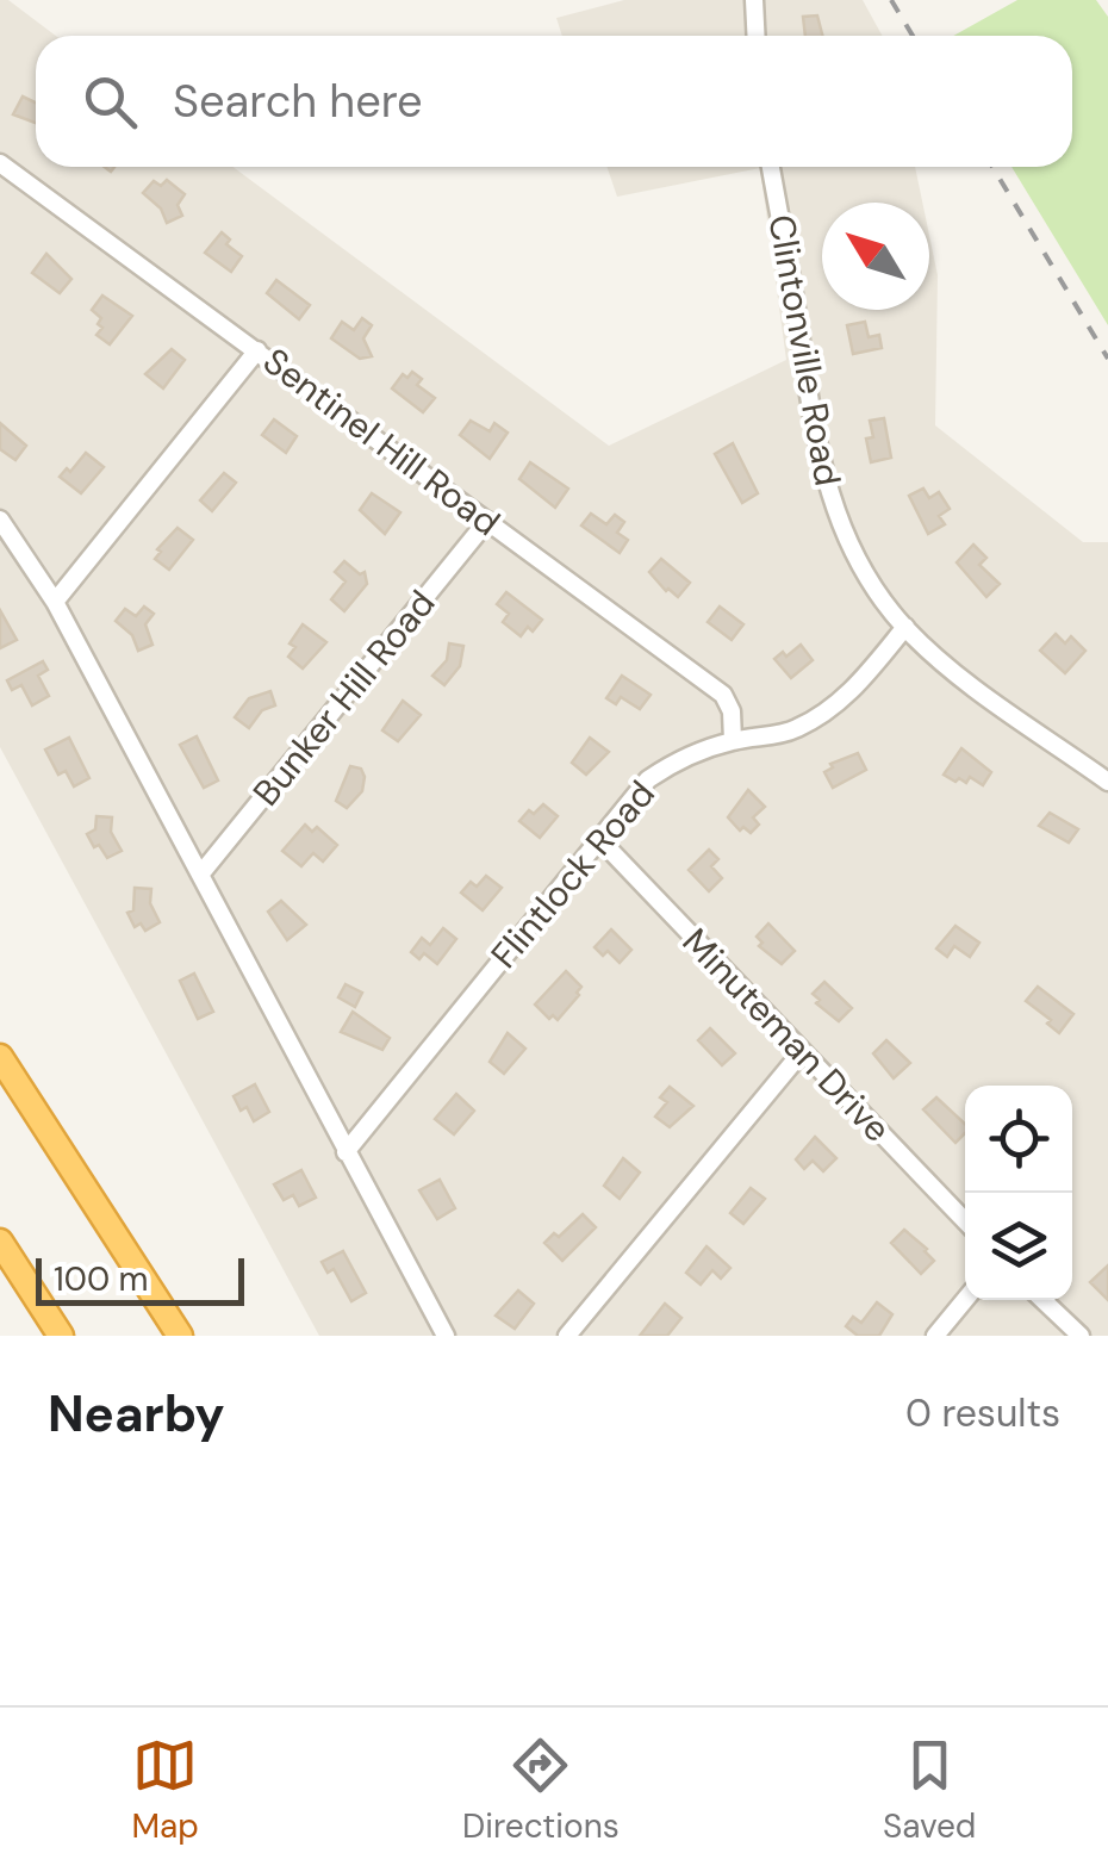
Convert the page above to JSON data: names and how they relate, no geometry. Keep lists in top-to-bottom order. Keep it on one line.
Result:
{"streets":{"street":["Clintonville Road","Sentinel Hill Road","Bunker Hill Road","Flintlock Road","Minuteman Drive"]},"crossings":[["Clintonville Road","Flintlock Road"],["Sentinel Hill Road","Bunker Hill Road"],["Sentinel Hill Road","Flintlock Road"],["Flintlock Road","Minuteman Drive"]],"scale_bar":"100 m","north":"top left","page":{"search":"Search here","scale":"100 m","heading":["Nearby","0 results"],"nav":["Map","Directions","Saved"]}}
